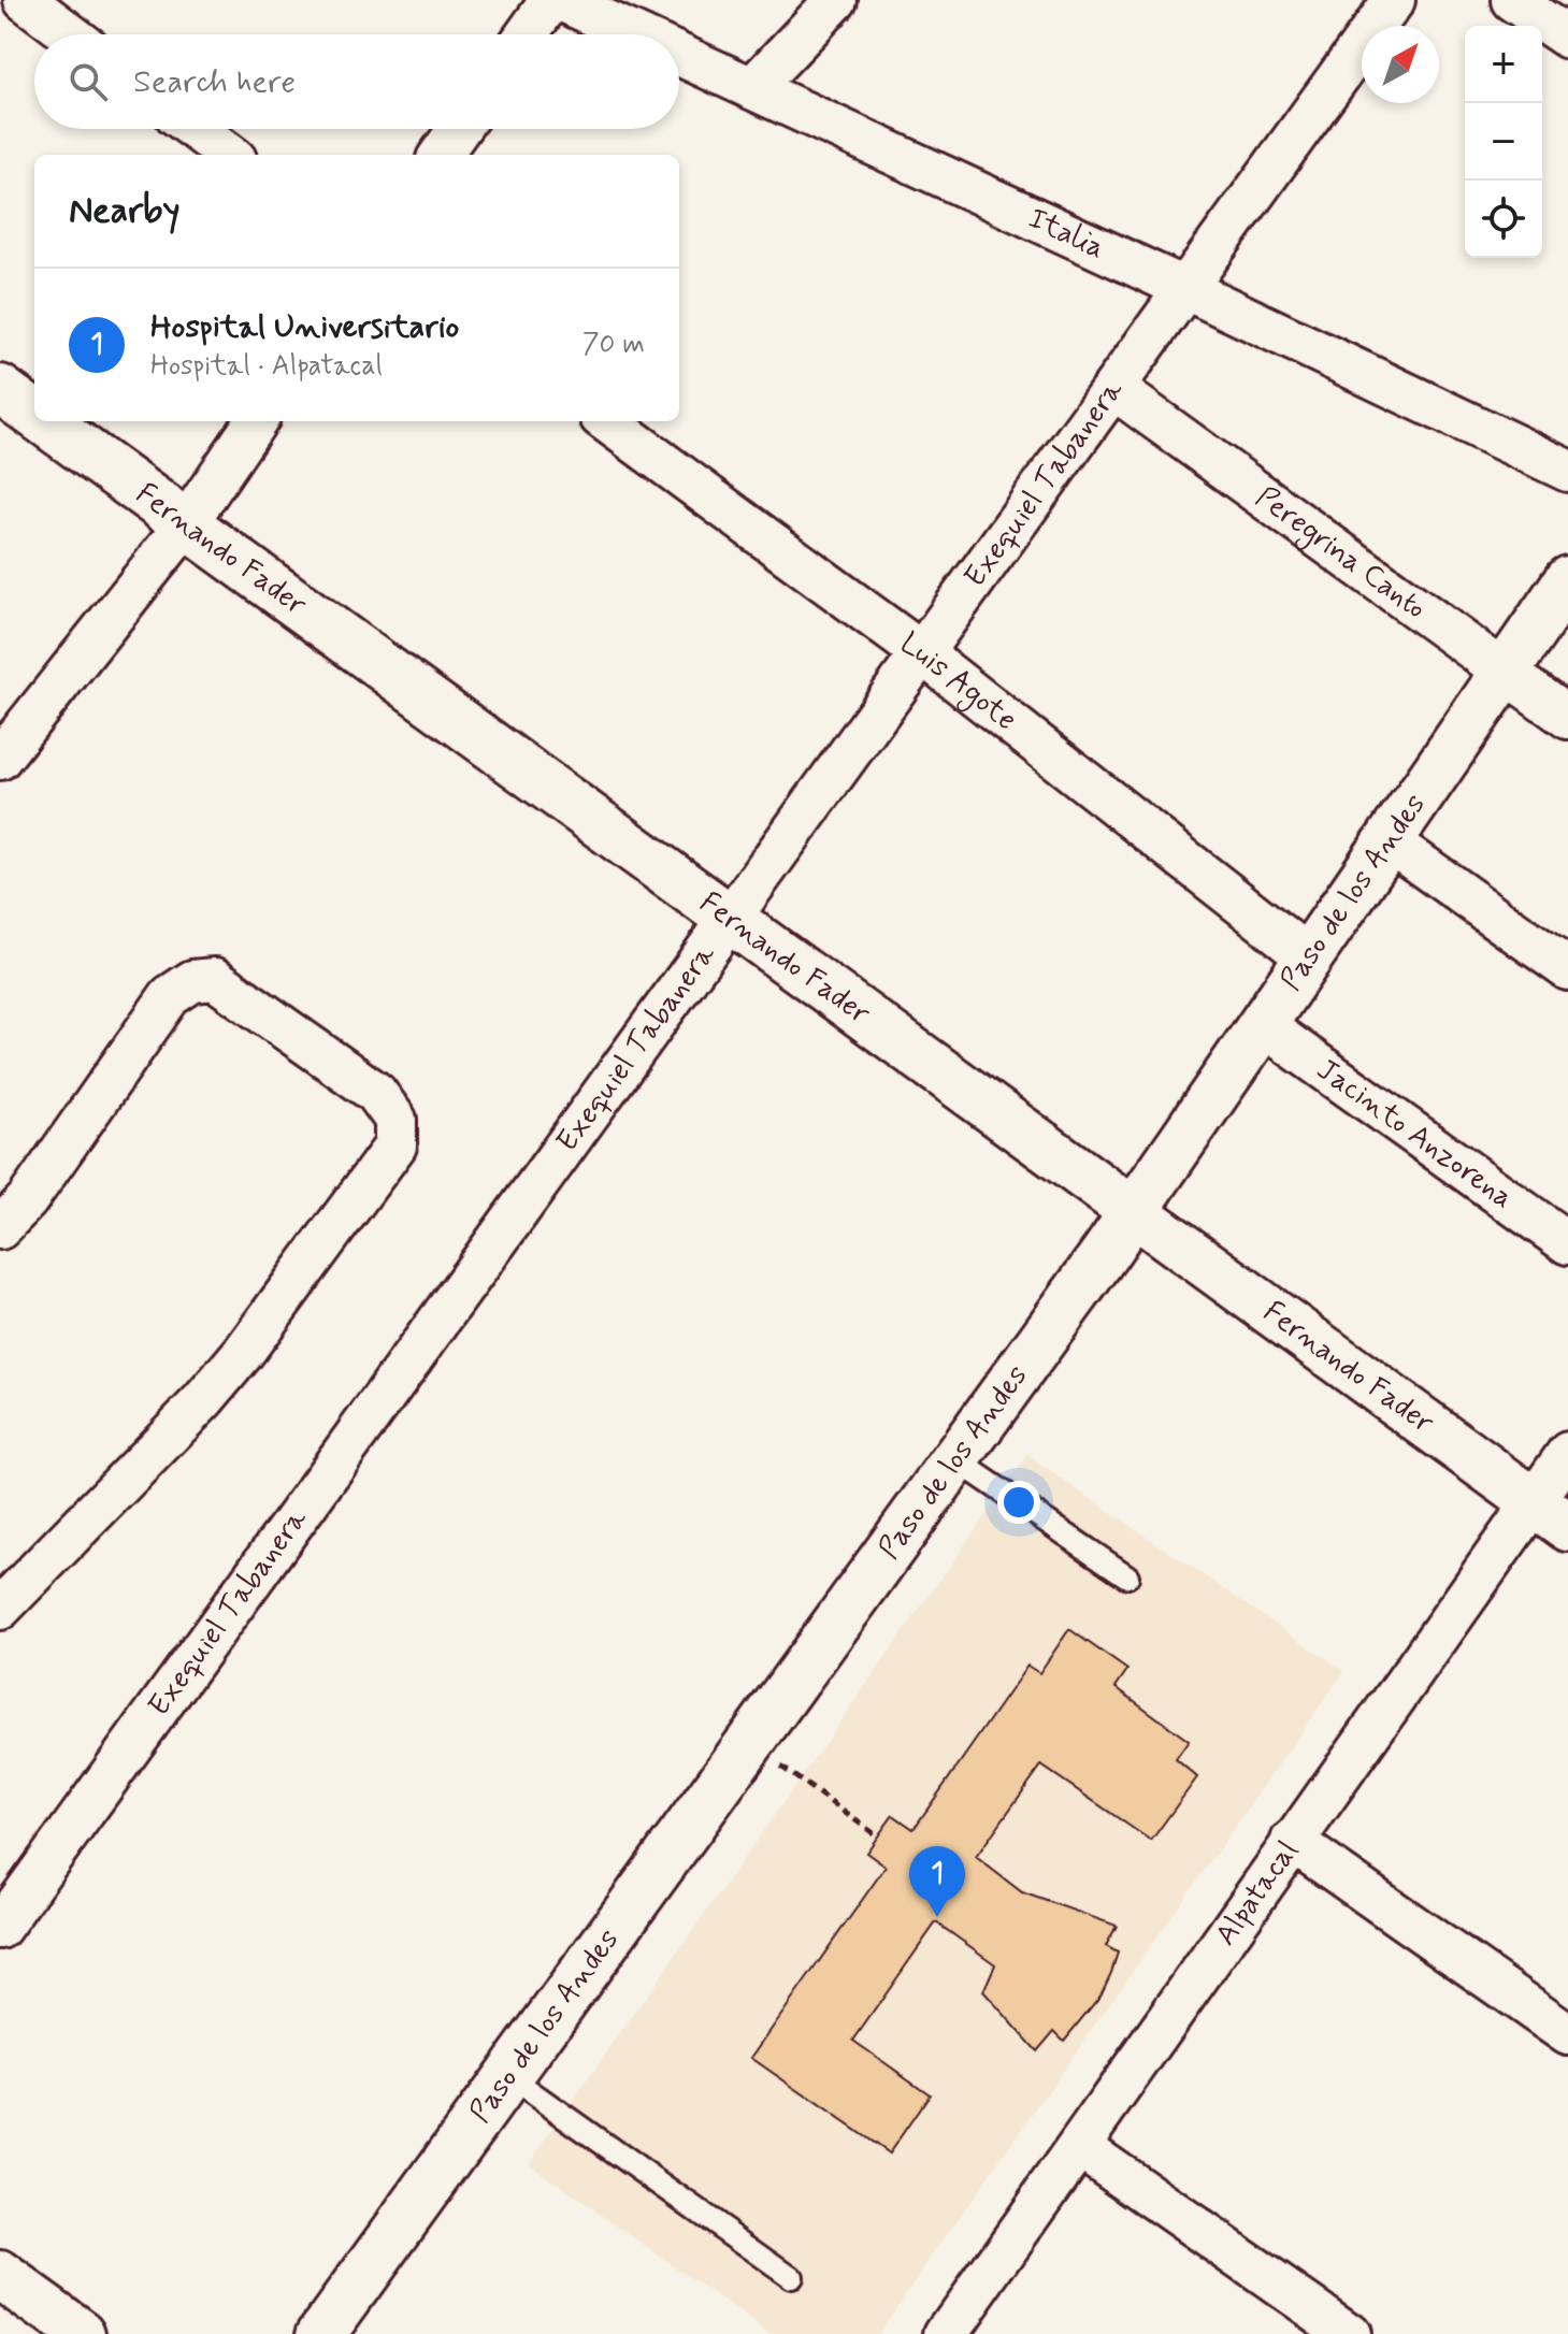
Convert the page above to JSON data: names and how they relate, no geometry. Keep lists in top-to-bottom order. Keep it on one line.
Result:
{"streets":{"street":["Italia","Exequiel Tabanera","Fernando Fader","Peregrina Canto","Luis Agote","Paso de los Andes","Jacinto Anzorena","Alpatacal"]},"crossings":[["Italia","Exequiel Tabanera"],["Exequiel Tabanera","Fernando Fader"],["Exequiel Tabanera","Peregrina Canto"],["Exequiel Tabanera","Luis Agote"],["Fernando Fader","Paso de los Andes"],["Fernando Fader","Alpatacal"],["Peregrina Canto","Paso de los Andes"],["Luis Agote","Paso de los Andes"],["Paso de los Andes","Jacinto Anzorena"]],"north":"top right","page":{"map_buttons":["+","−"],"search":"Search here","heading":"Nearby","list":[{"mark":"1","name":"Hospital Universitario","note":"Hospital · Alpatacal","value":"70 m"}],"pins":"1"}}
